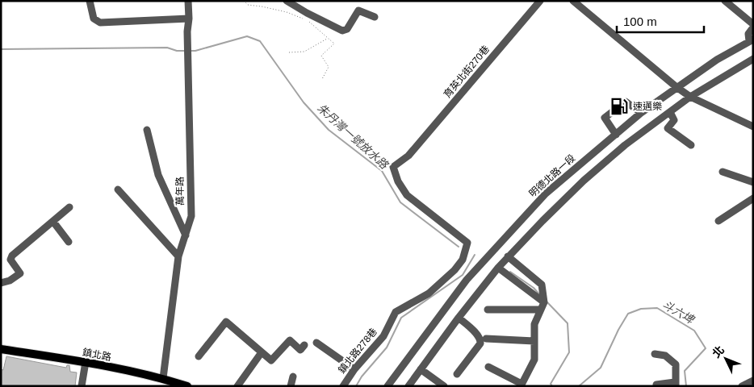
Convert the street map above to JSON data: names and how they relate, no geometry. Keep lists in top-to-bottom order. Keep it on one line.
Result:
{"streets":{"main road":["鎮北路"],"street":["育英北街270巷","明德北路一段","萬年路","鎮北路278巷"]},"crossings":[["育英北街270巷","鎮北路278巷"],["萬年路","鎮北路"]],"water":["朱丹灣一號放水路","斗六埤"],"places":{"fuel station":["速邁樂"]},"scale_bar":"100 m","north":"top left"}
